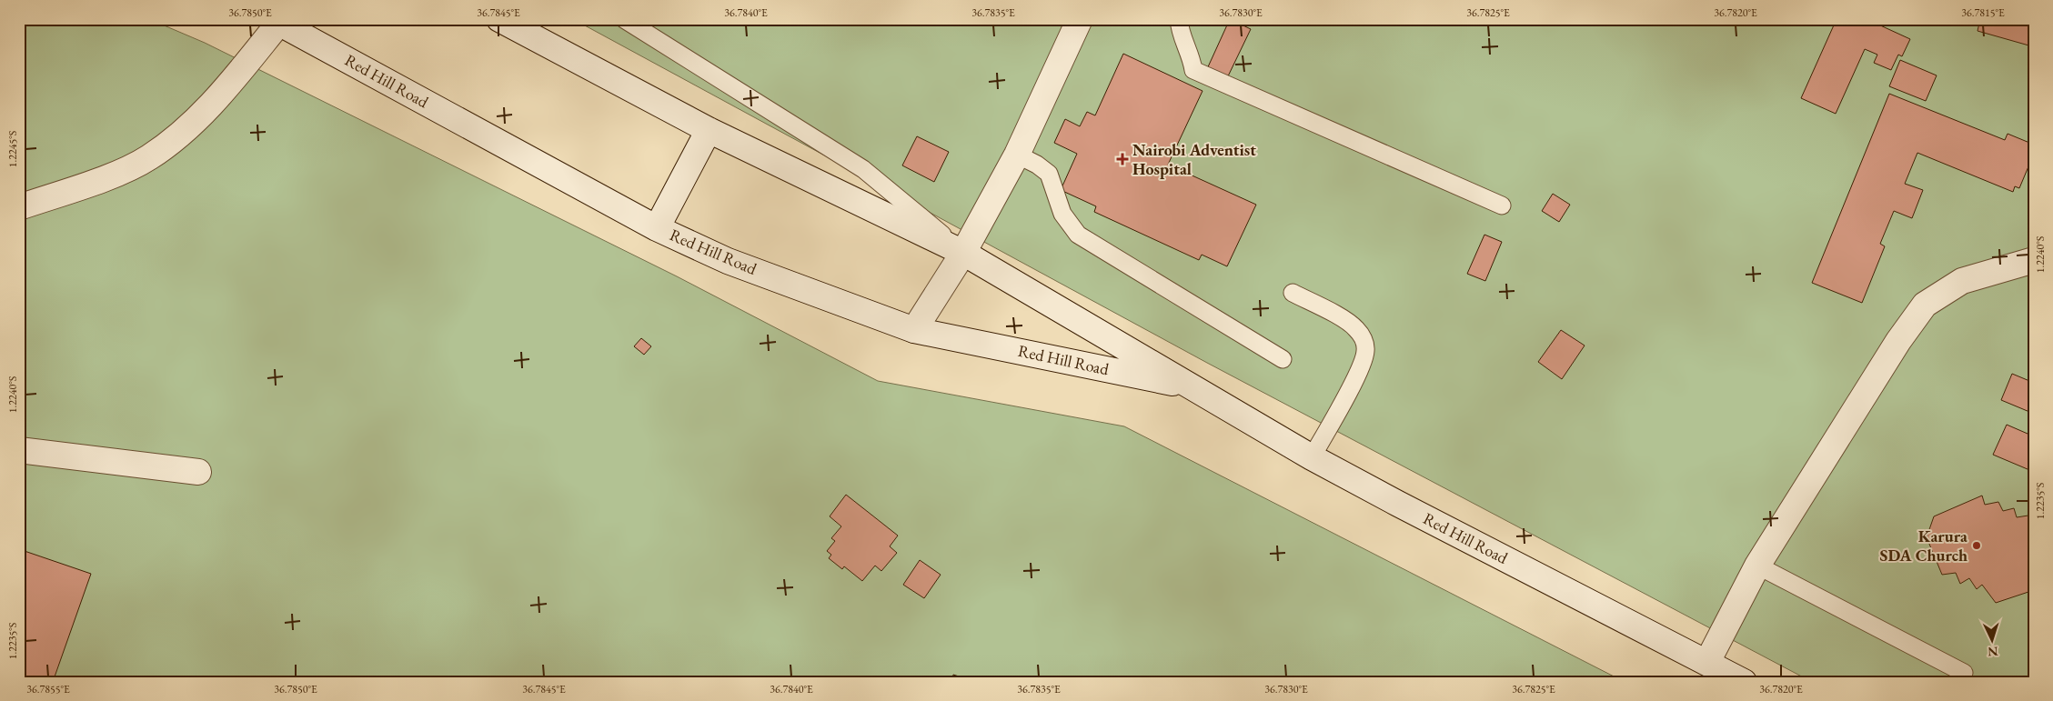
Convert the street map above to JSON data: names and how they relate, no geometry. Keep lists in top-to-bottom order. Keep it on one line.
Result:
{"streets":{"street":["Red Hill Road"]},"places":{"health":["Nairobi Adventist Hospital"],"other":["Karura SDA Church"]},"north":"bottom","coordinates":["36.7850°E","36.7845°E","36.7840°E","36.7835°E","36.7830°E","36.7825°E","36.7820°E","36.7815°E","1.2245°S","1.2240°S","1.2235°S","36.7855°E"]}
